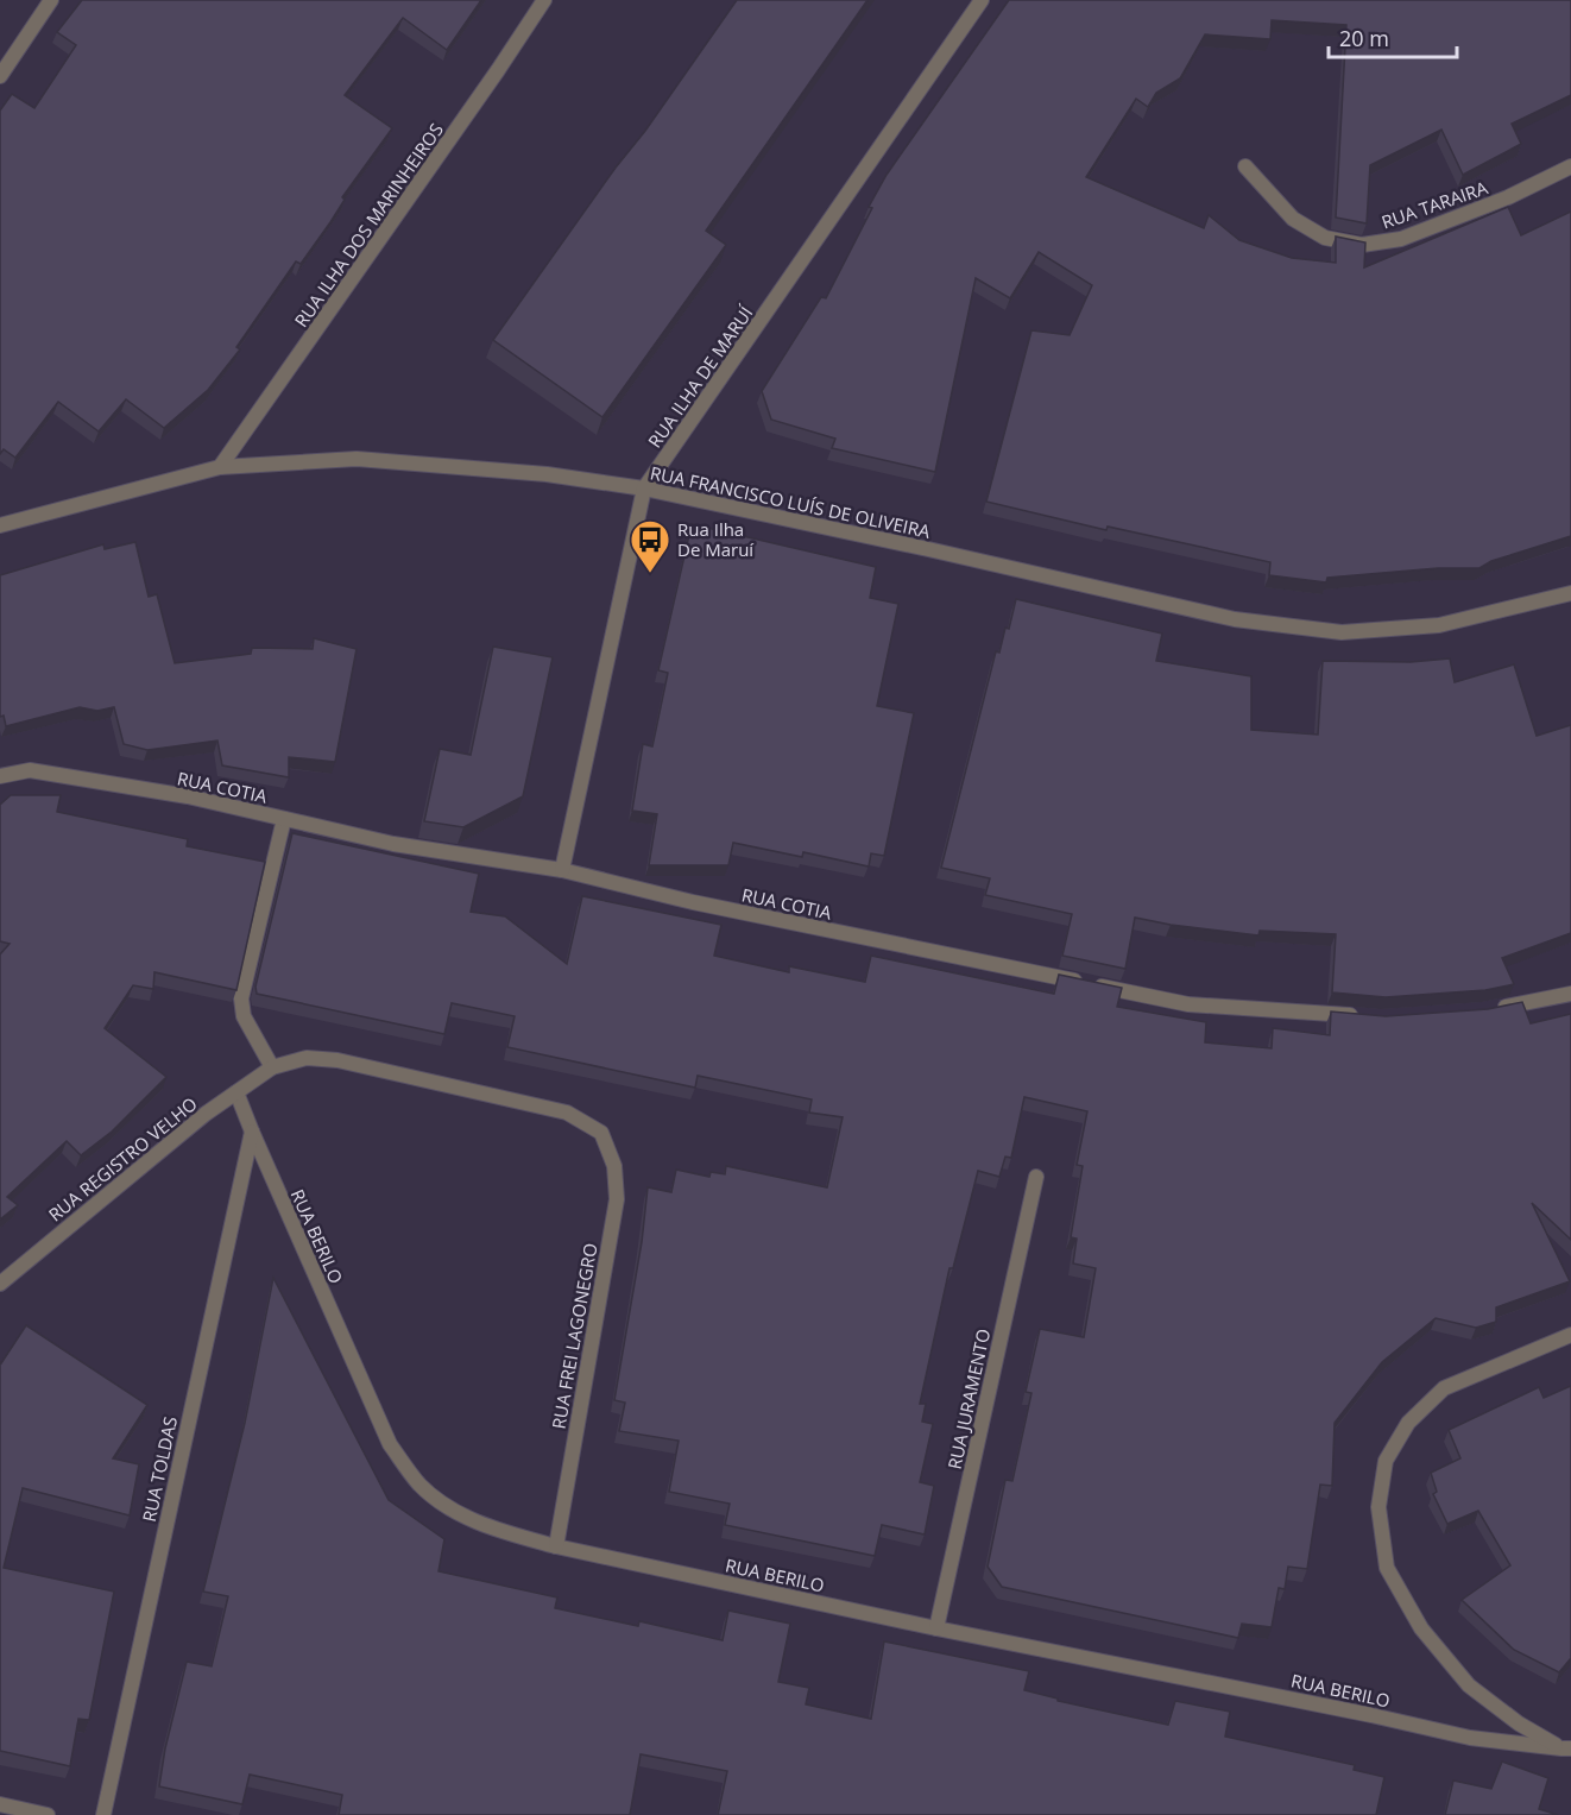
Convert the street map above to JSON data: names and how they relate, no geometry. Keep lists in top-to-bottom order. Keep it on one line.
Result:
{"streets":{"street":["RUA TARAIRA","RUA ILHA DOS MARINHEIROS","RUA ILHA DE MARUÍ","RUA FRANCISCO LUÍS DE OLIVEIRA","RUA COTIA","RUA REGISTRO VELHO","RUA BERILO","RUA FREI LAGONEGRO","RUA JURAMENTO","RUA TOLDAS"]},"crossings":[["RUA ILHA DOS MARINHEIROS","RUA FRANCISCO LUÍS DE OLIVEIRA"],["RUA ILHA DE MARUÍ","RUA FRANCISCO LUÍS DE OLIVEIRA"],["RUA ILHA DE MARUÍ","RUA COTIA"],["RUA REGISTRO VELHO","RUA BERILO"],["RUA REGISTRO VELHO","RUA FREI LAGONEGRO"],["RUA BERILO","RUA FREI LAGONEGRO"],["RUA BERILO","RUA JURAMENTO"],["RUA BERILO","RUA TOLDAS"]],"places":{"bus stop":["Rua Ilha De Maruí"]},"scale_bar":"20 m"}
